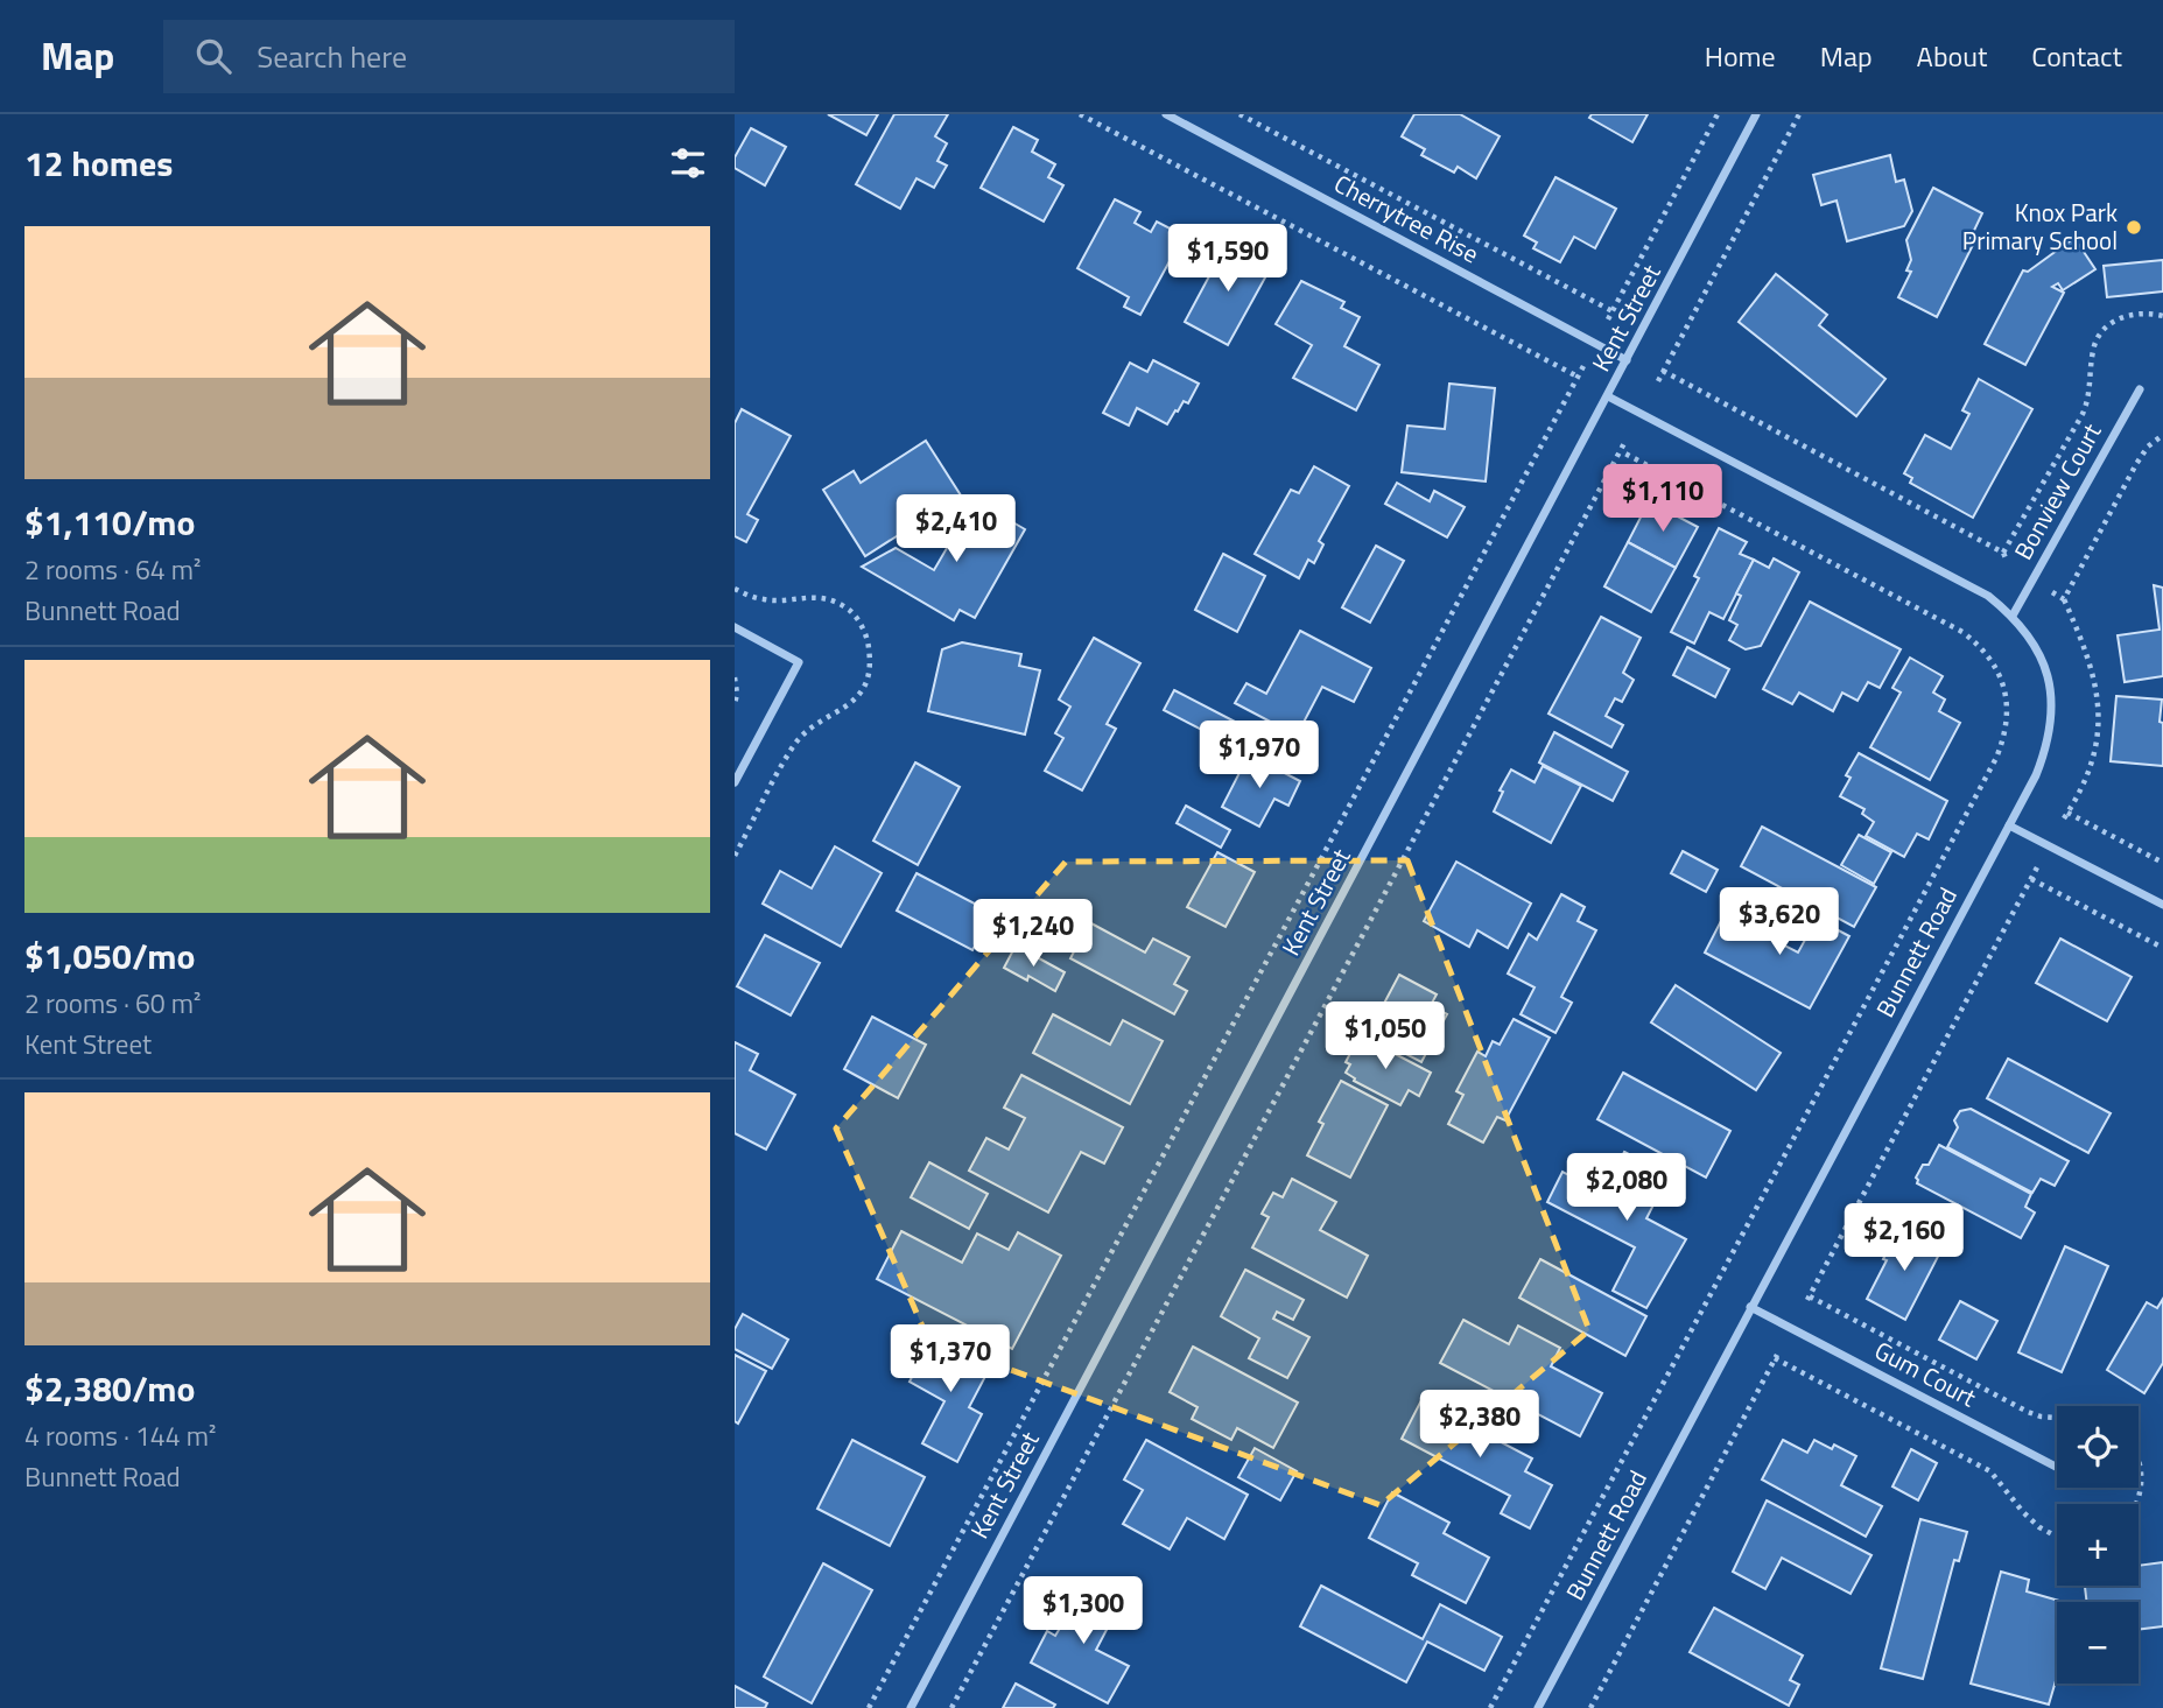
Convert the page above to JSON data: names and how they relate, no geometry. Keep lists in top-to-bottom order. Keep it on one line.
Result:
{"streets":{"street":["Cherrytree Rise","Kent Street","Bonview Court","Bunnett Road","Gum Court"]},"crossings":[["Cherrytree Rise","Kent Street"],["Kent Street","Bunnett Road"],["Bonview Court","Bunnett Road"],["Bunnett Road","Gum Court"]],"places":["Knox Park Primary School"],"page":{"header":"Map","search":"Search here","nav":["Home","Map","About","Contact"],"heading":"12 homes","list":[{"name":"$1,110/mo","note":"2 rooms · 64 m² · Bunnett Road"},{"name":"$1,050/mo","note":"2 rooms · 60 m² · Kent Street"},{"name":"$2,380/mo","note":"4 rooms · 144 m² · Bunnett Road"}],"price":["$1,590","$1,110","$2,410","$1,970","$3,620","$1,240","$1,050","$2,080","$2,160","$1,370","$2,380","$1,300"],"map_buttons":["+","−"]}}
